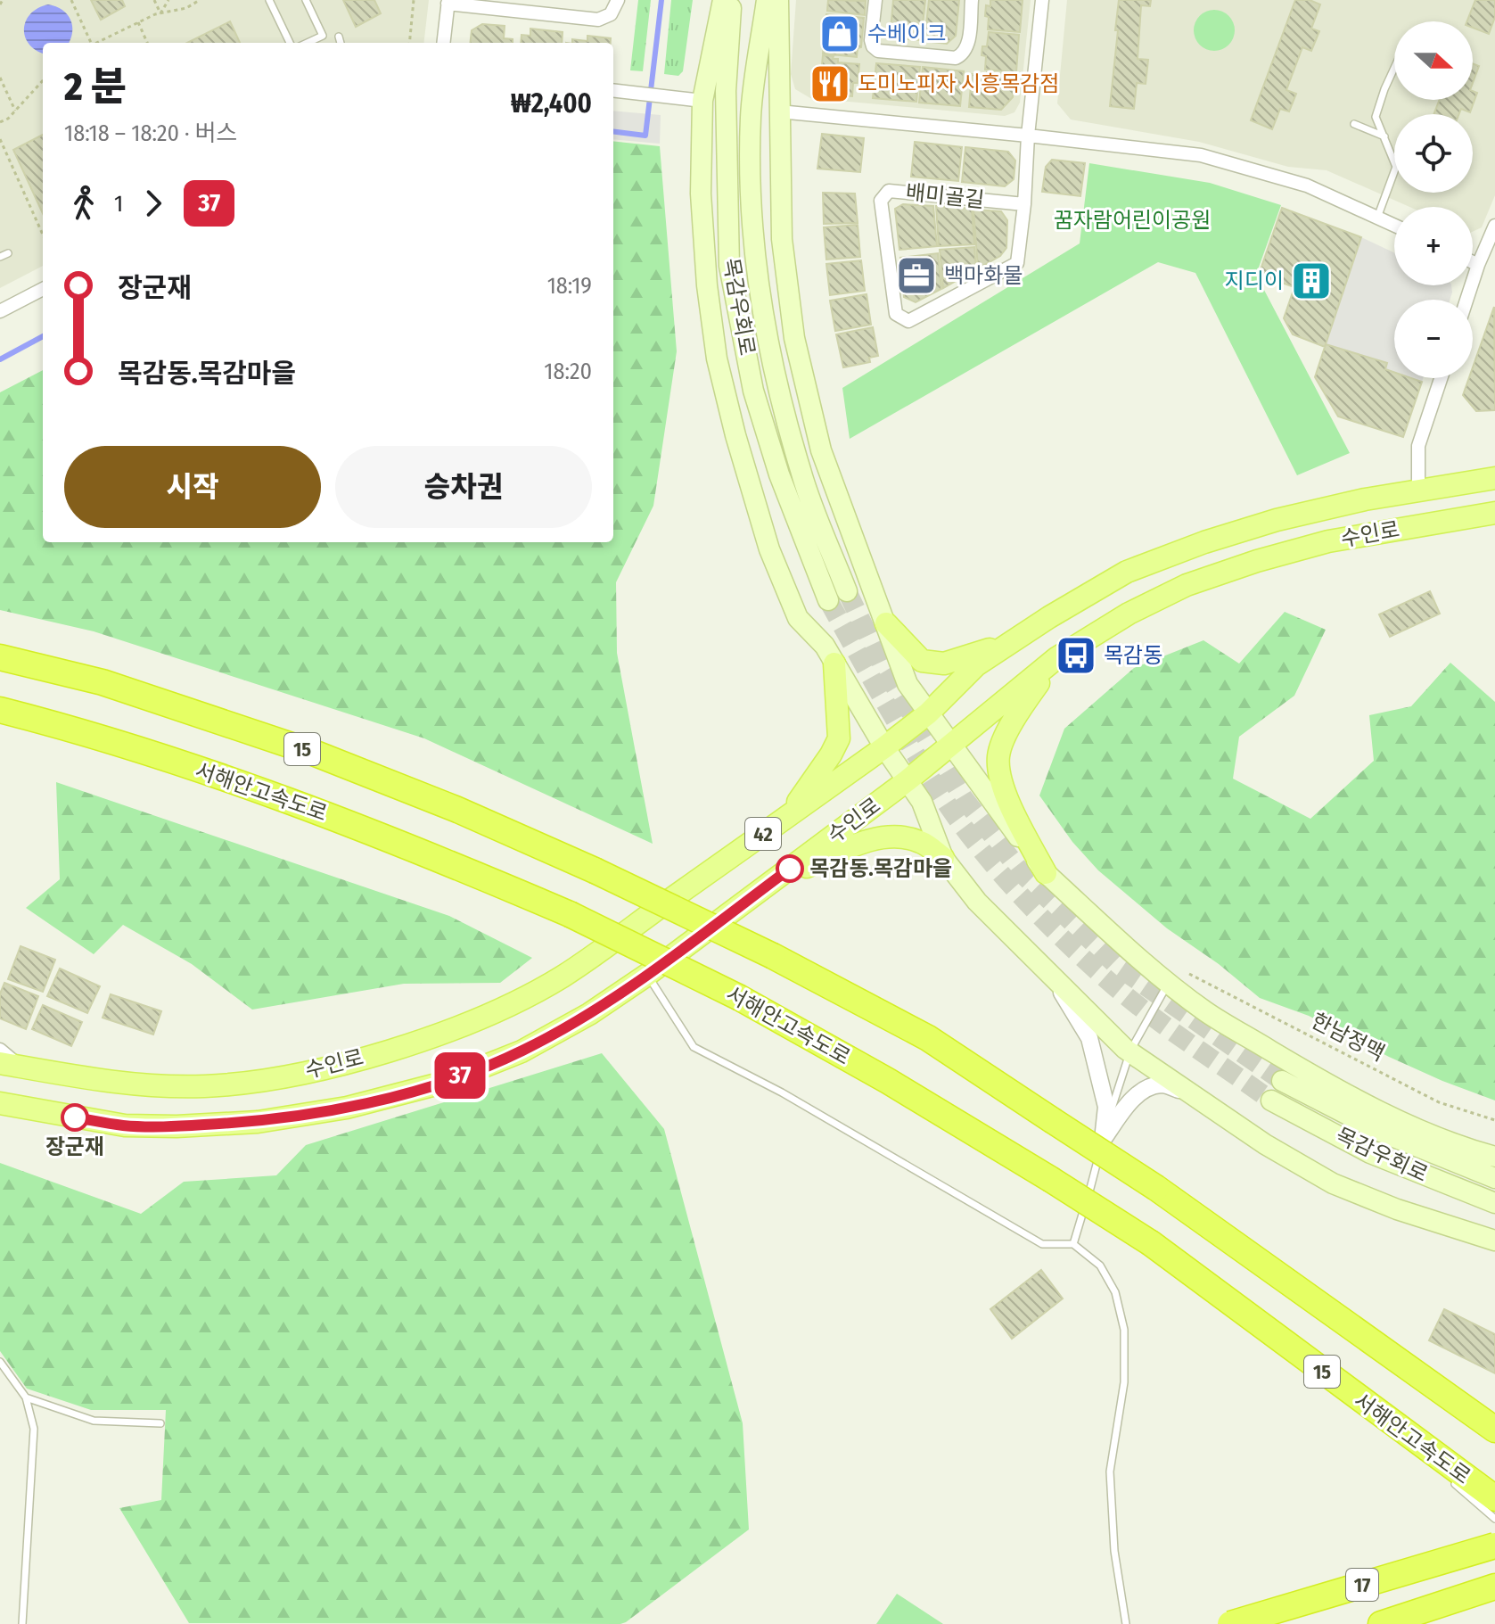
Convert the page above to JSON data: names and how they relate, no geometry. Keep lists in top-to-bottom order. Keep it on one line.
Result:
{"streets":{"highway":["15","서해안고속도로","17"],"main road":["목감우회로","수인로","42"],"street":["배미골길"],"path":["한남정맥"]},"parks":["꿈자람어린이공원"],"places":{"shop":["수베이크"],"restaurant":["도미노피자 시흥목감점"],"office":["백마화물"],"building":["지디이"],"bus stop":["목감동"],"other":["목감동.목감마을","장군재"]},"lines":["bus line 37"],"north":"right","page":{"on_map":"37","map_buttons":["+","−"],"heading":["2 분","18:18 – 18:20 · 버스","₩2,400"],"legs":["1","37"],"list":[{"name":"장군재","value":"18:19"},{"name":"목감동.목감마을","value":"18:20"}],"buttons":["시작","승차권"]}}
